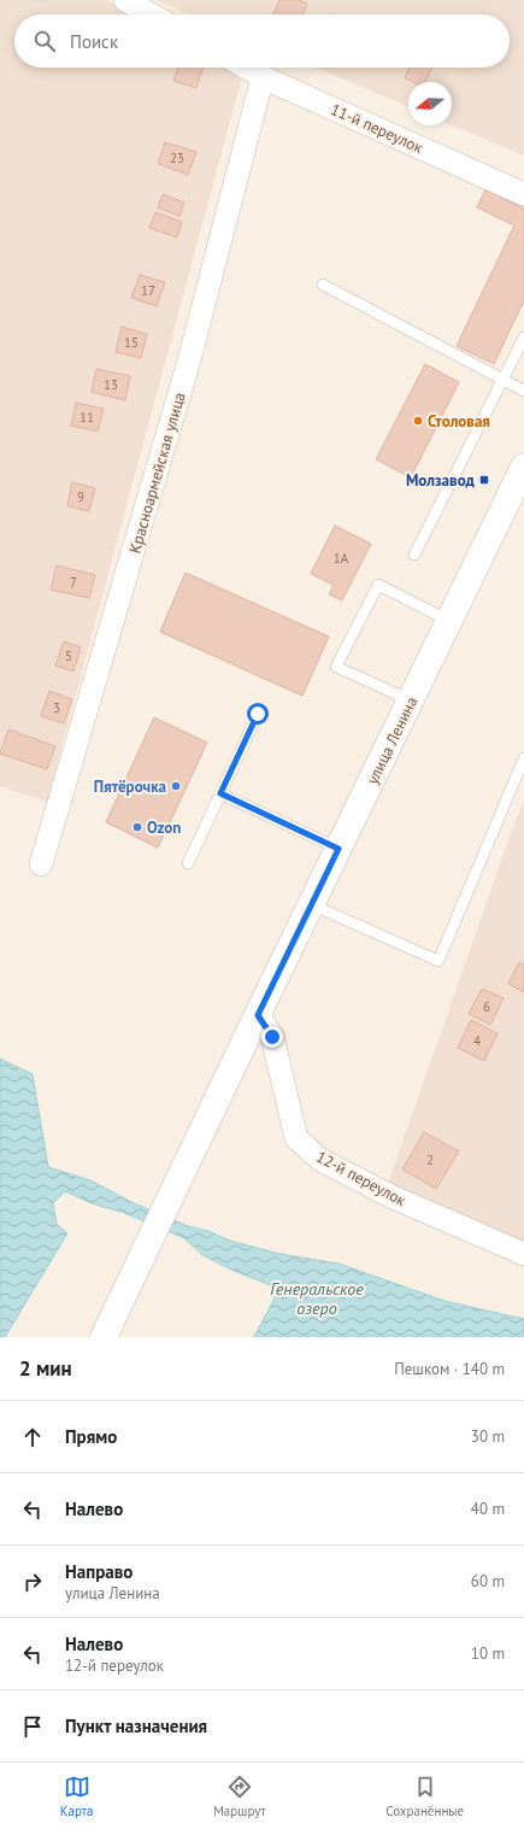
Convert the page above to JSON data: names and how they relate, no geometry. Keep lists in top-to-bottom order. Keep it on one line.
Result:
{"streets":{"street":["11-й переулок","Красноармейская улица","улица Ленина","12-й переулок"]},"crossings":[["11-й переулок","Красноармейская улица"],["улица Ленина","12-й переулок"]],"water":["Генеральское озеро"],"places":{"other":["Столовая","Пятёрочка","Ozon"],"transit":["Молзавод"]},"house_numbers":["23","17","15","13","11","9","1А","7","5","3","6","4","2"],"north":"left","page":{"search":"Поиск","heading":["2 мин","Пешком · 140 m"],"list":[["Прямо","30 m"],["Налево","40 m"],["Направо","улица Ленина","60 m"],["Налево","12-й переулок","10 m"],"Пункт назначения"],"nav":["Карта","Маршрут","Сохранённые"]}}
